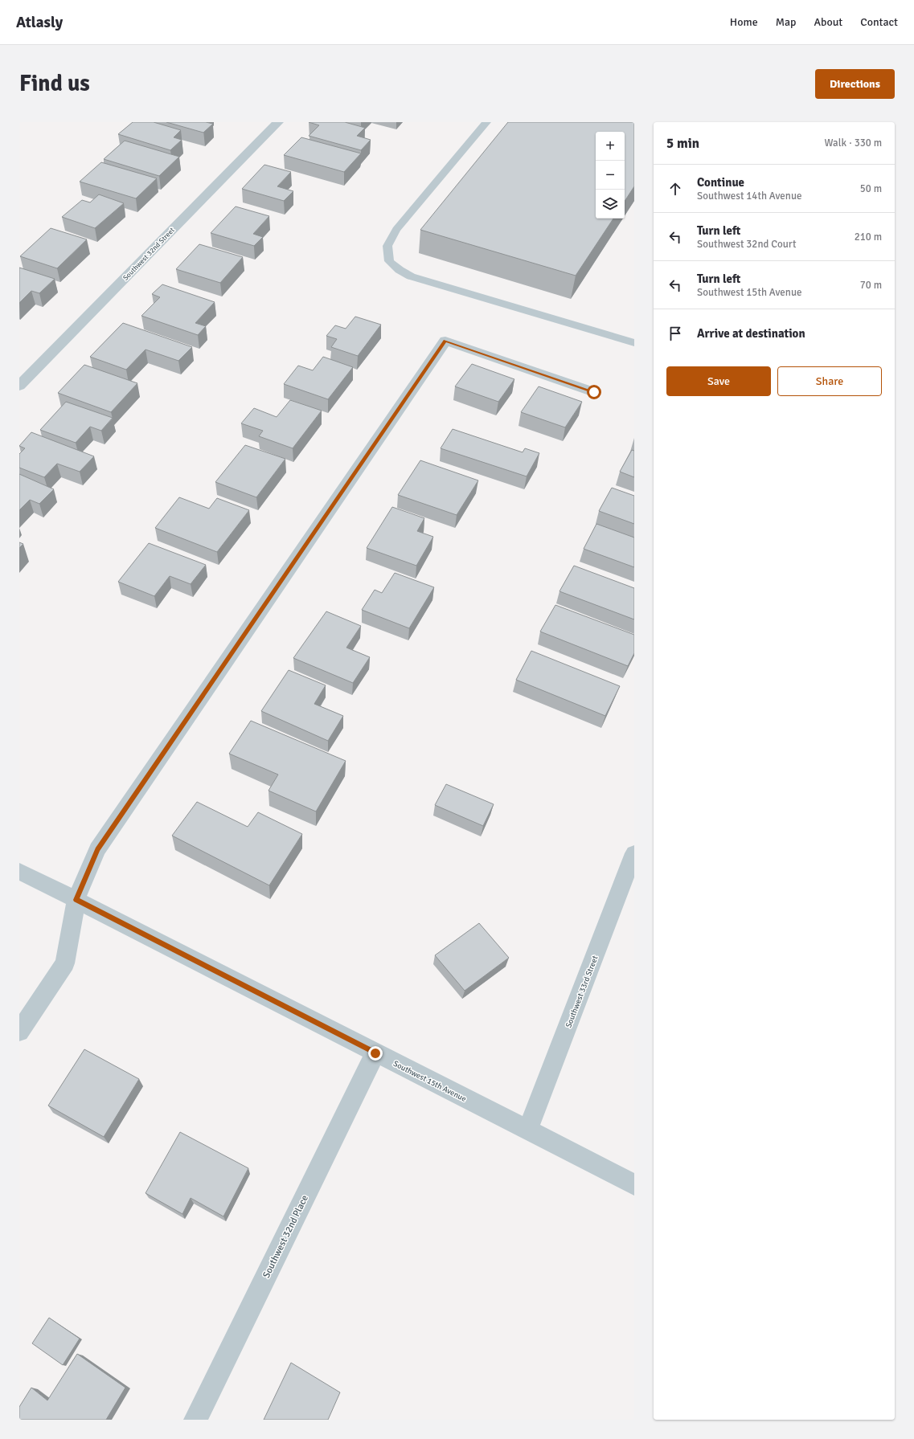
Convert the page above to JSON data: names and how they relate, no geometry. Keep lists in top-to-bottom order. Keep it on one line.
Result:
{"streets":{"street":["Southwest 32nd Street","Southwest 33rd Street","Southwest 15th Avenue","Southwest 32nd Place"]},"crossings":[["Southwest 33rd Street","Southwest 15th Avenue"],["Southwest 15th Avenue","Southwest 32nd Place"]],"page":{"header":"Atlasly","nav":["Home","Map","About","Contact"],"buttons":["Directions",["Save","Share"]],"title":"Find us","heading":["5 min","Walk · 330 m"],"map_buttons":["+","−"],"list":[["Continue","Southwest 14th Avenue","50 m"],["Turn left","Southwest 32nd Court","210 m"],["Turn left","Southwest 15th Avenue","70 m"],"Arrive at destination"]}}
